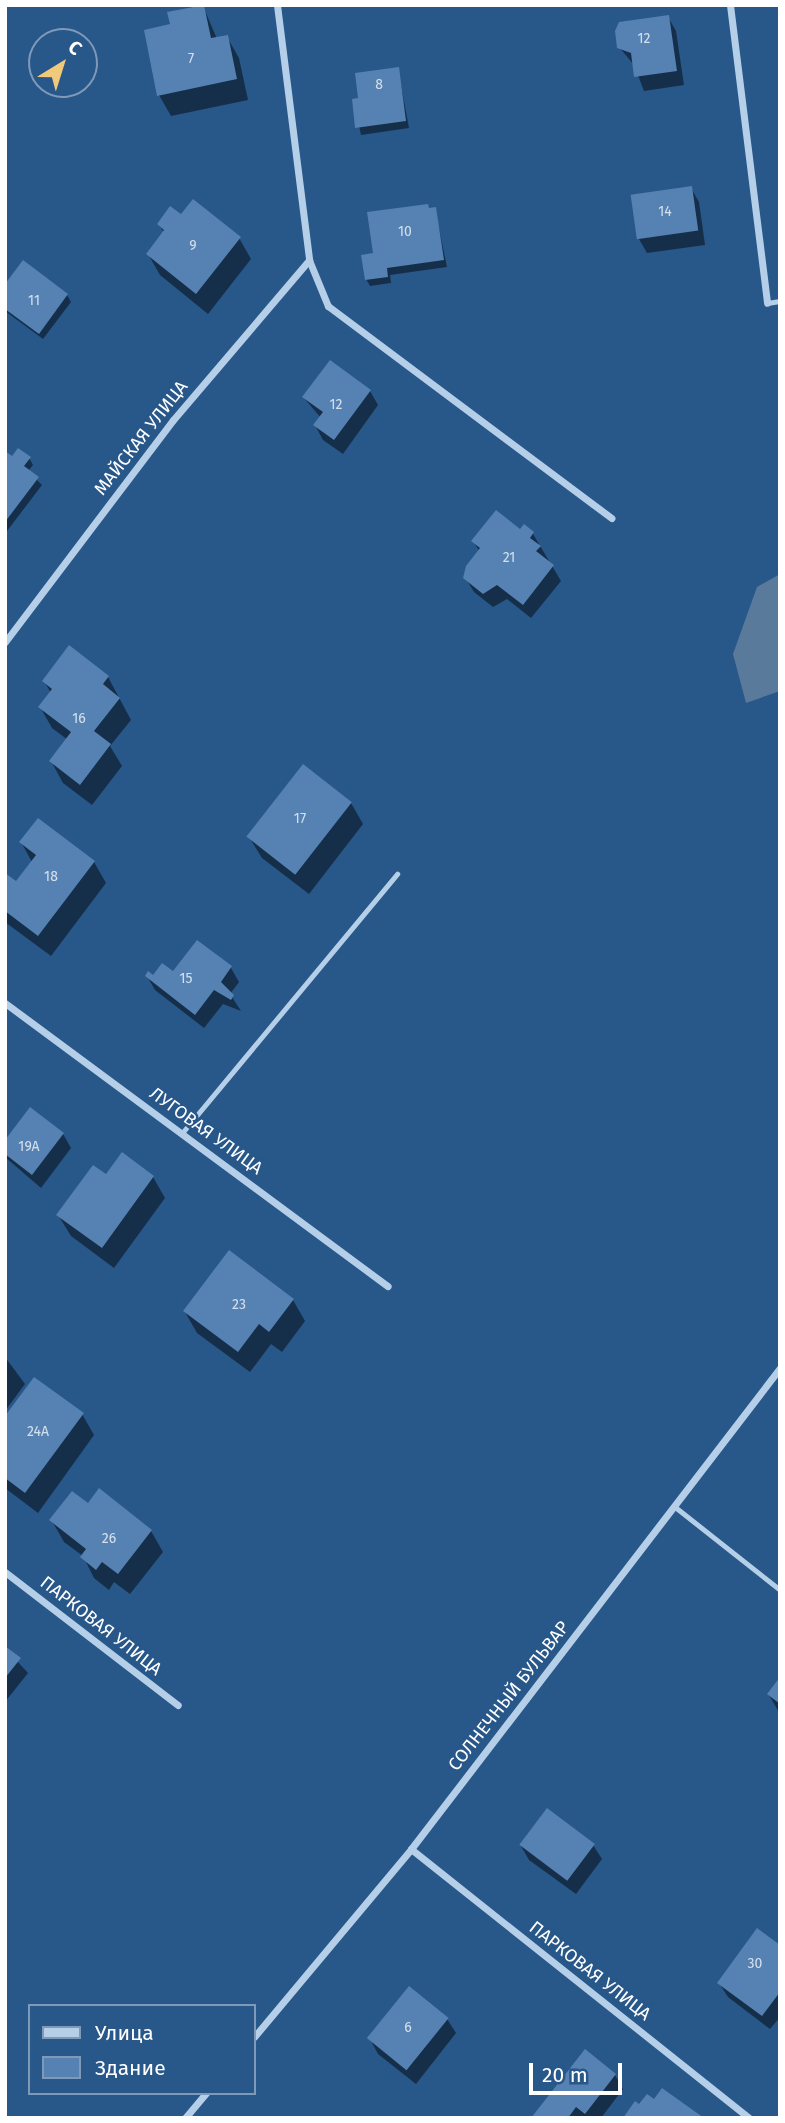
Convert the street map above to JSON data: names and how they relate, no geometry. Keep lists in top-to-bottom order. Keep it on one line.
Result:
{"streets":{"street":["МАЙСКАЯ УЛИЦА","ЛУГОВАЯ УЛИЦА","ПАРКОВАЯ УЛИЦА","СОЛНЕЧНЫЙ БУЛЬВАР"]},"crossings":[["ПАРКОВАЯ УЛИЦА","СОЛНЕЧНЫЙ БУЛЬВАР"]],"house_numbers":["12","7","8","14","10","9","11","12","21","16","17","18","15","19А","23","24А","26","30","6"],"legend":["Улица","Здание"],"scale_bar":"20 m","north":"top right"}
